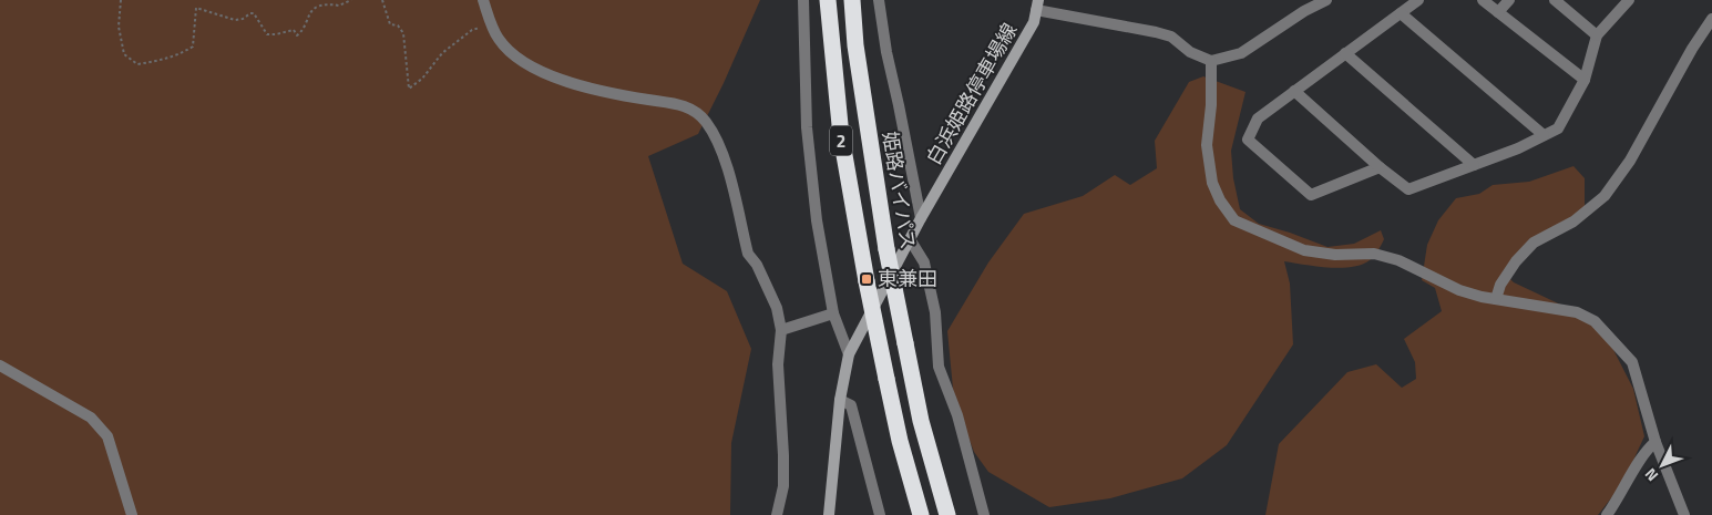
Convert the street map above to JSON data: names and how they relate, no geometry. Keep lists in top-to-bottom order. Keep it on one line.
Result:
{"streets":{"highway":["2","姫路バイパス"],"main road":["白浜姫路停車場線"]},"places":{"transit":["東兼田"]},"north":"bottom left"}
